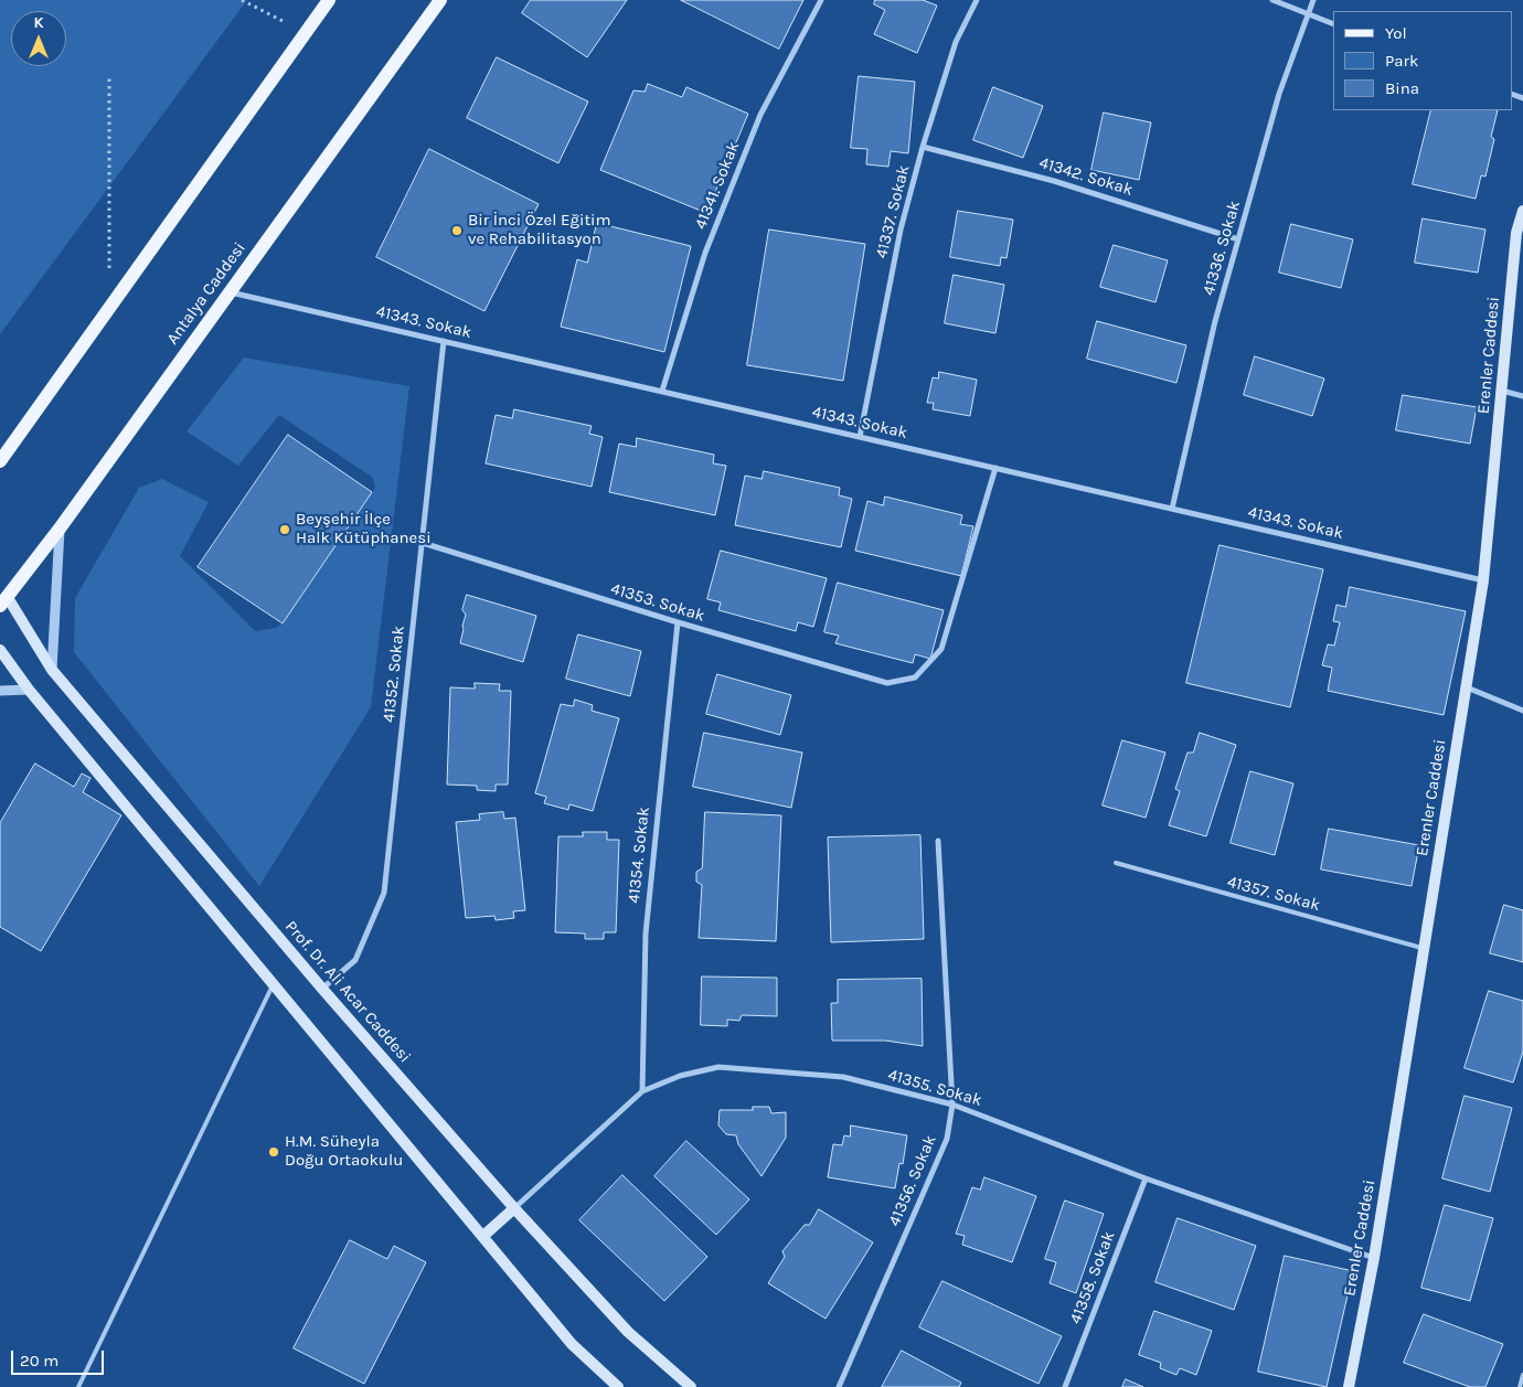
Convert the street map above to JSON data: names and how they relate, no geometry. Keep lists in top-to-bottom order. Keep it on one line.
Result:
{"streets":{"main road":["Antalya Caddesi","Erenler Caddesi","Prof. Dr. Ali Acar Caddesi"],"street":["41342. Sokak","41341. Sokak","41337. Sokak","41336. Sokak","41343. Sokak","41353. Sokak","41352. Sokak","41354. Sokak","41355. Sokak","41356. Sokak","41358. Sokak"],"lane":["41357. Sokak"]},"crossings":[["41342. Sokak","41337. Sokak"],["41342. Sokak","41336. Sokak"],["41341. Sokak","41343. Sokak"],["41337. Sokak","41343. Sokak"],["41336. Sokak","41343. Sokak"],["Antalya Caddesi","41343. Sokak"],["Antalya Caddesi","Prof. Dr. Ali Acar Caddesi"],["41343. Sokak","Erenler Caddesi"],["41343. Sokak","41353. Sokak"],["41343. Sokak","41352. Sokak"],["Erenler Caddesi","41357. Sokak"],["Erenler Caddesi","41355. Sokak"],["41353. Sokak","41352. Sokak"],["41353. Sokak","41354. Sokak"],["41352. Sokak","Prof. Dr. Ali Acar Caddesi"],["41354. Sokak","41355. Sokak"],["Prof. Dr. Ali Acar Caddesi","41355. Sokak"],["41355. Sokak","41356. Sokak"],["41355. Sokak","41358. Sokak"]],"places":["Bir İnci Özel Eğitim ve Rehabilitasyon","Beyşehir İlçe Halk Kütüphanesi","H.M. Süheyla Doğu Ortaokulu"],"legend":["Yol","Park","Bina"],"scale_bar":"20 m","north":"top"}
